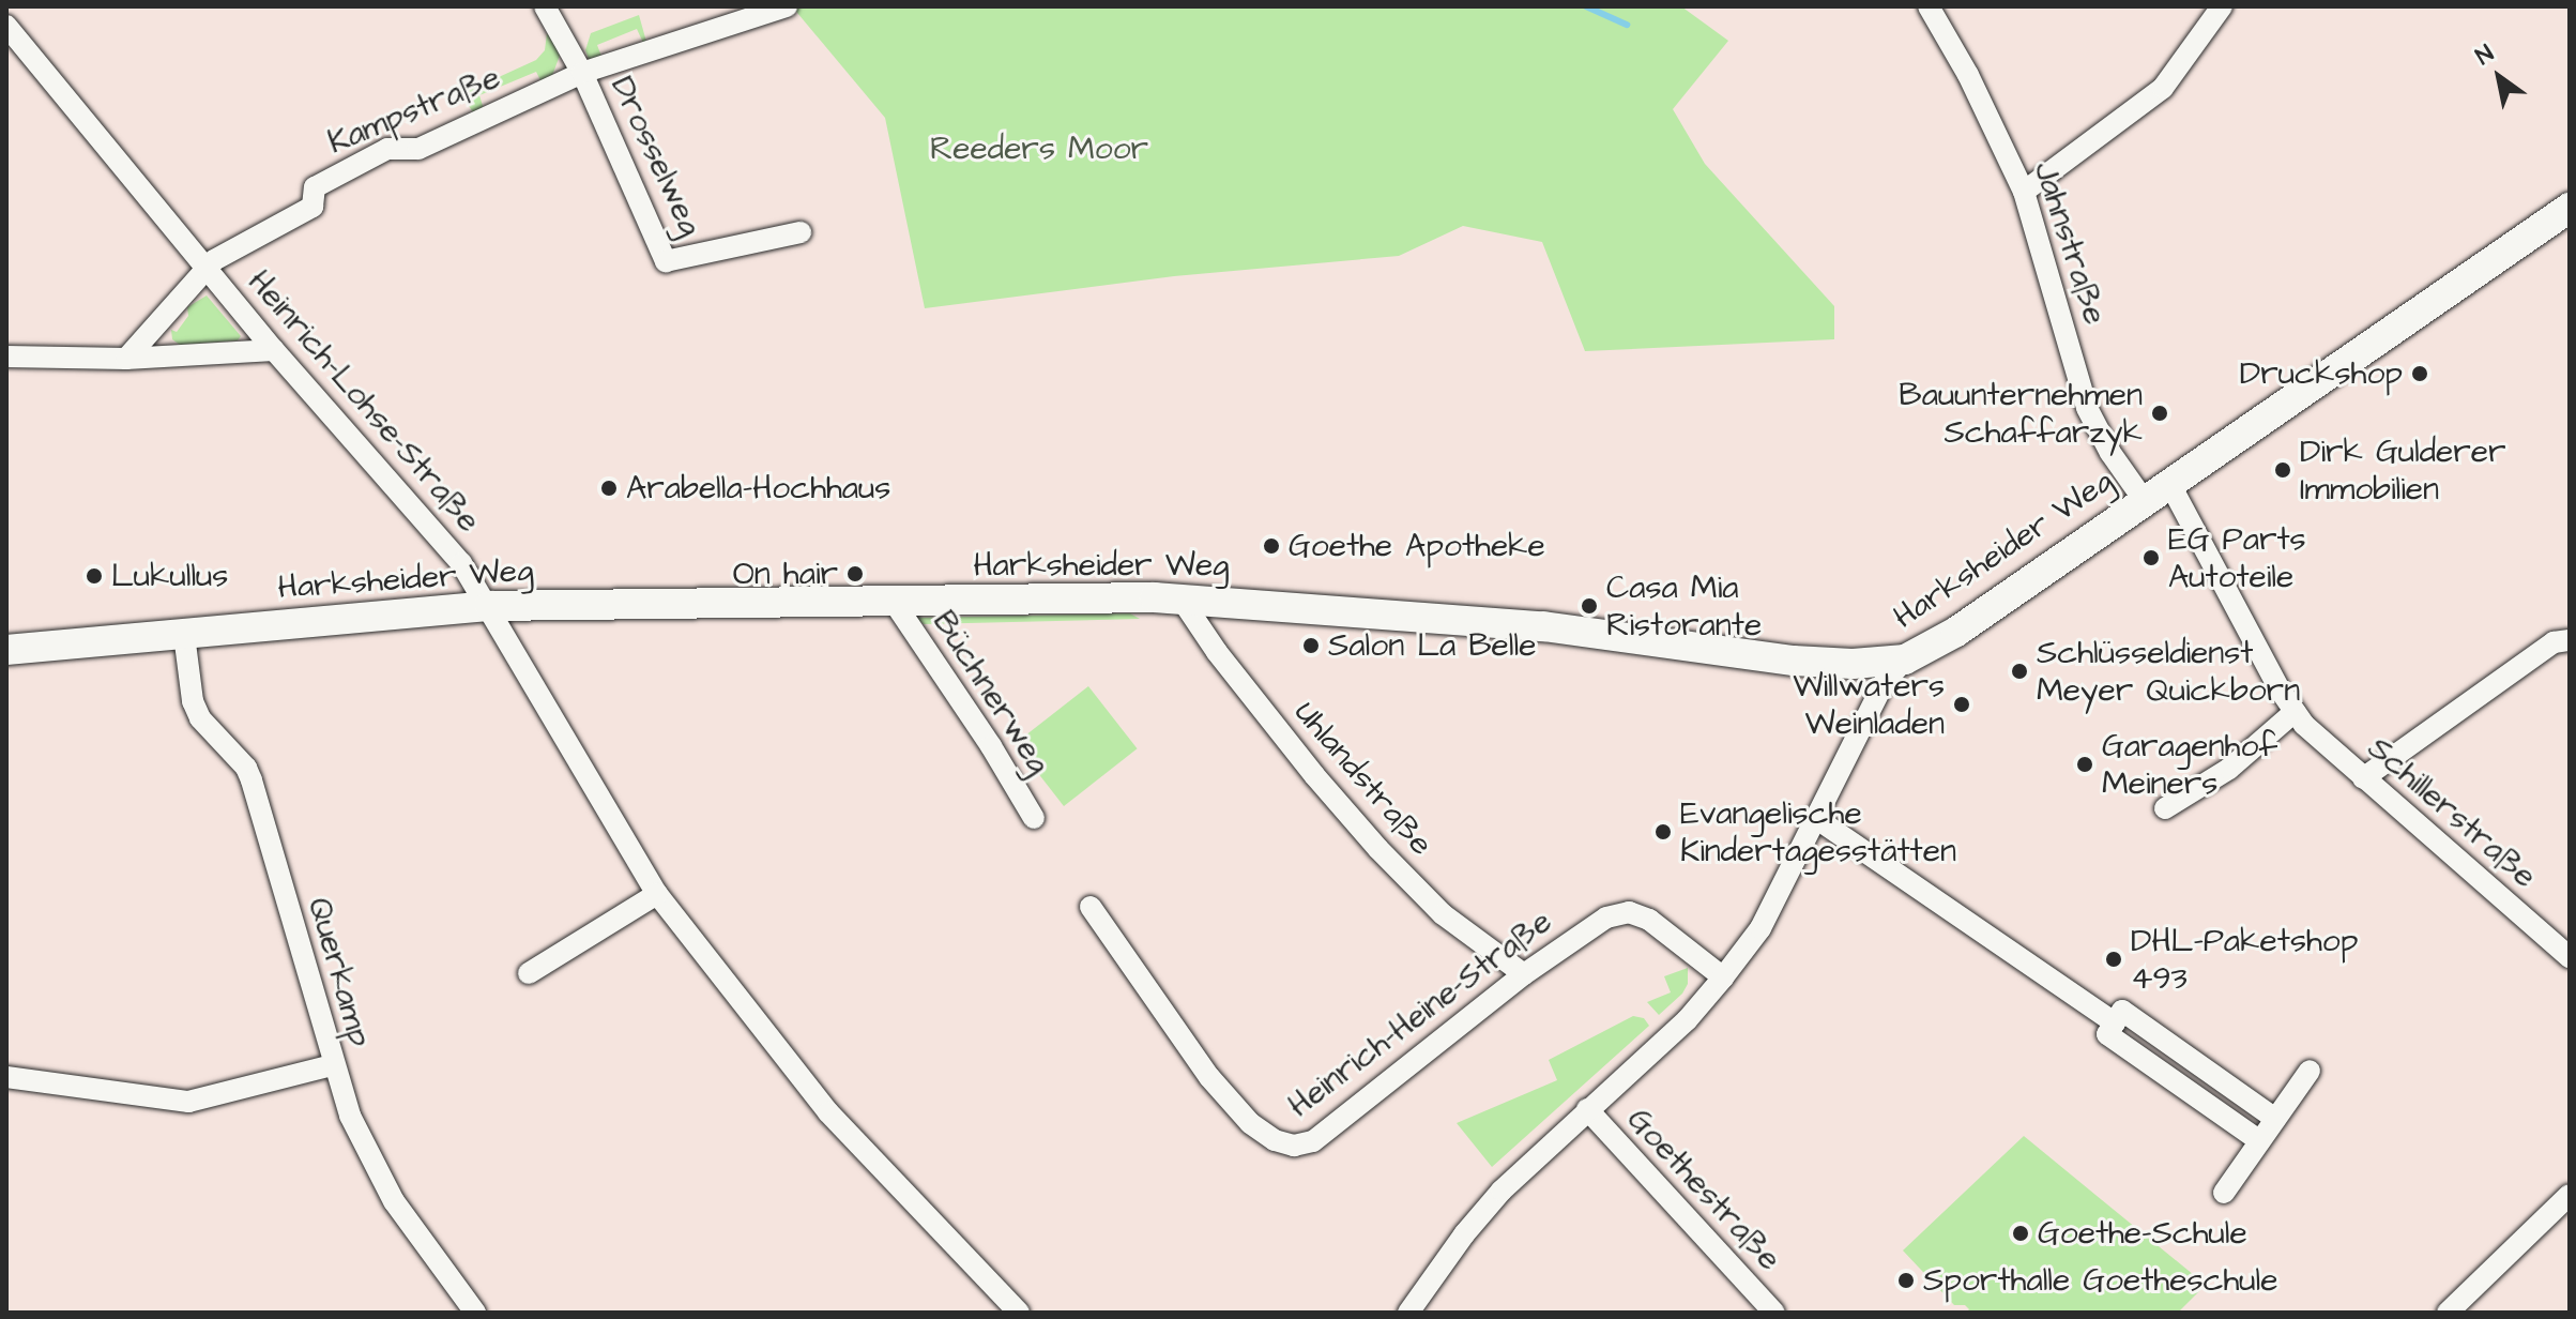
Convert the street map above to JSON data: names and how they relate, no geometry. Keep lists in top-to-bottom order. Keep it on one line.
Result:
{"streets":{"main road":["Harksheider Weg"],"street":["Kampstraße","Drosselweg","Jahnstraße","Heinrich-Lohse-Straße","Büchnerweg","Uhlandstraße","Schillerstraße","Querkamp","Heinrich-Heine-Straße","Goethestraße"]},"crossings":[["Kampstraße","Drosselweg"],["Kampstraße","Heinrich-Lohse-Straße"],["Jahnstraße","Harksheider Weg"],["Jahnstraße","Schillerstraße"],["Heinrich-Lohse-Straße","Harksheider Weg"],["Harksheider Weg","Büchnerweg"],["Harksheider Weg","Uhlandstraße"],["Harksheider Weg","Schillerstraße"],["Harksheider Weg","Querkamp"],["Harksheider Weg","Goethestraße"],["Uhlandstraße","Heinrich-Heine-Straße"],["Heinrich-Heine-Straße","Goethestraße"]],"parks":["Reeders Moor"],"places":["Druckshop","Bauunternehmen Schaffarzyk","Dirk Gulderer Immobilien","Arabella-Hochhaus","Goethe Apotheke","EG Parts Autoteile","On hair","Lukullus","Casa Mia Ristorante","Salon La Belle","Schlüsseldienst Meyer Quickborn","Willwaters Weinladen","Garagenhof Meiners","Evangelische Kindertagesstätten","DHL-Paketshop 493","Goethe-Schule","Sporthalle Goetheschule"],"north":"top left"}
